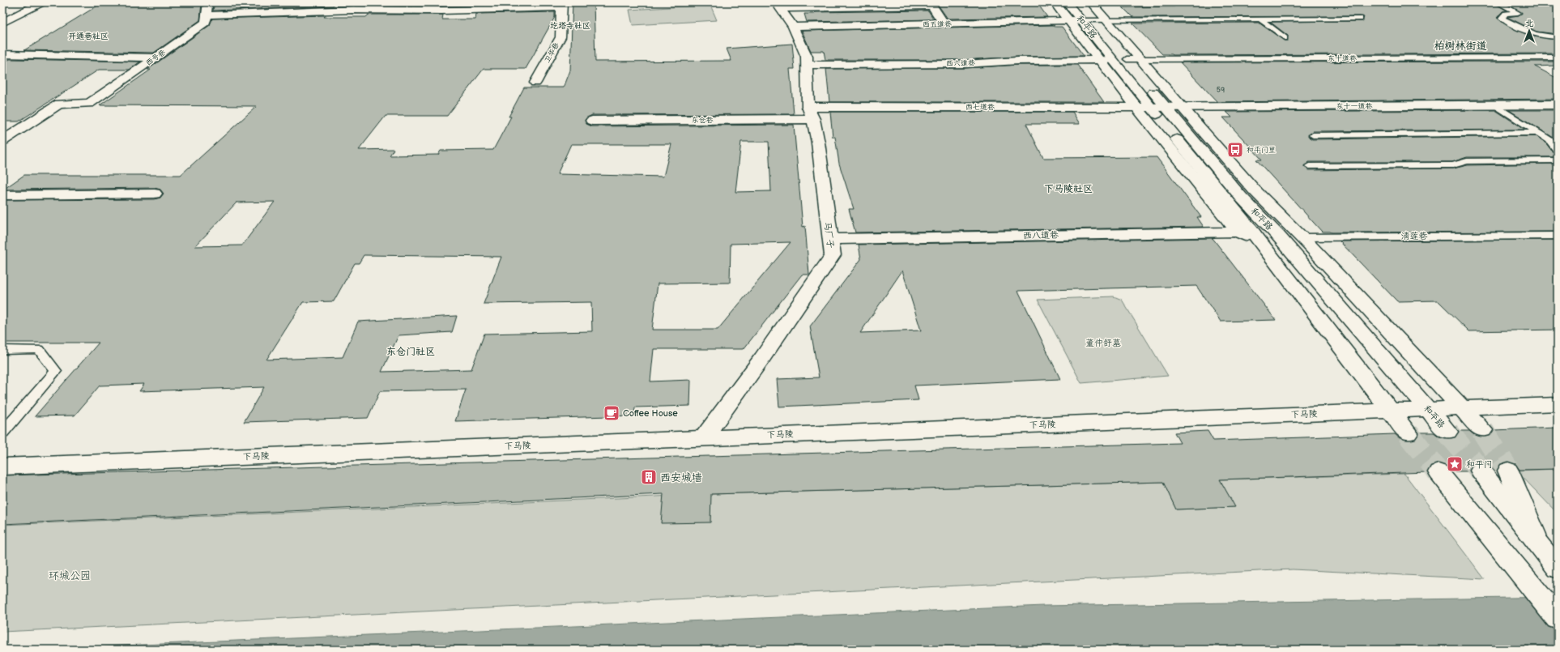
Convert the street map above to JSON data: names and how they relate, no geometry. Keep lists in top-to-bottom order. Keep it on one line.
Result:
{"streets":{"street":["西五道巷","和平路","卫华巷","西号巷","西六道巷","东十一道巷","西七道巷","东仓巷","马厂子","西八道巷","下马陵"],"lane":["东十道巷","清莲巷"]},"crossings":[["西五道巷","和平路"],["西五道巷","马厂子"],["和平路","东十道巷"],["和平路","西六道巷"],["和平路","东十一道巷"],["和平路","西七道巷"],["和平路","西八道巷"],["和平路","下马陵"],["东十道巷","西六道巷"],["西六道巷","马厂子"],["东十一道巷","西七道巷"],["西七道巷","东仓巷"],["西七道巷","马厂子"],["东仓巷","马厂子"],["马厂子","西八道巷"],["马厂子","下马陵"]],"districts":["圪塔寺社区","开通巷社区","柏树林街道","下马陵社区","东仓门社区"],"parks":["董仲舒墓","环城公园"],"places":{"bus stop":["和平门里"],"cafe":["Coffee House"],"place":["和平门"],"building":["西安城墙"]},"house_numbers":["59"],"north":"top"}
